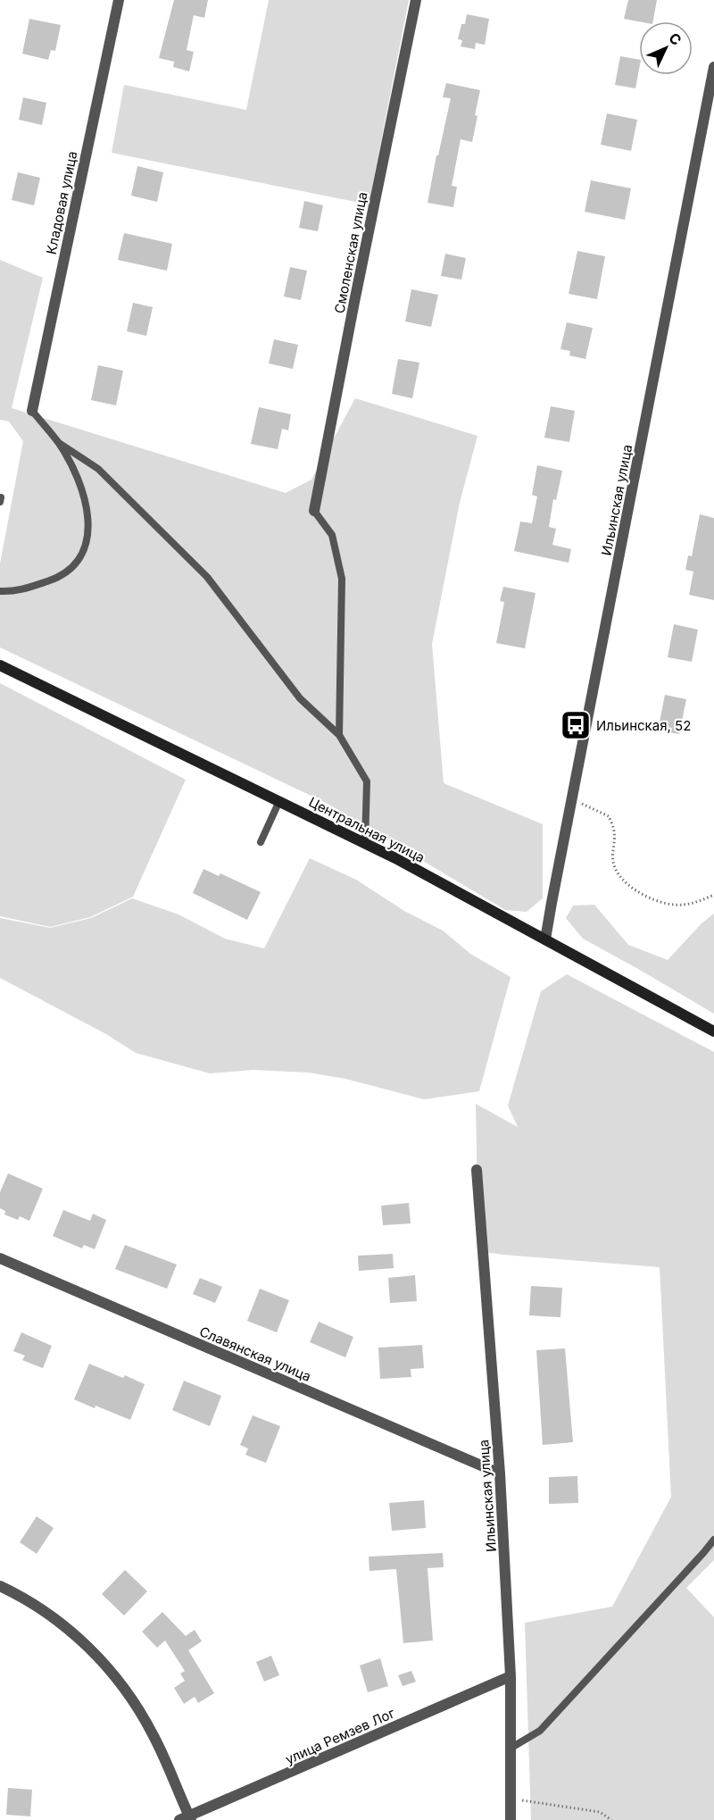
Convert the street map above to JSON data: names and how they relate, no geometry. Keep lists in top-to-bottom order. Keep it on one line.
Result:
{"streets":{"street":["Кладовая улица","Смоленская улица","Ильинская улица","Центральная улица","Славянская улица","улица Ремзев Лог"]},"crossings":[["Ильинская улица","Центральная улица"],["Ильинская улица","Славянская улица"],["Ильинская улица","улица Ремзев Лог"]],"places":{"bus stop":["Ильинская, 52"]},"north":"top right"}
